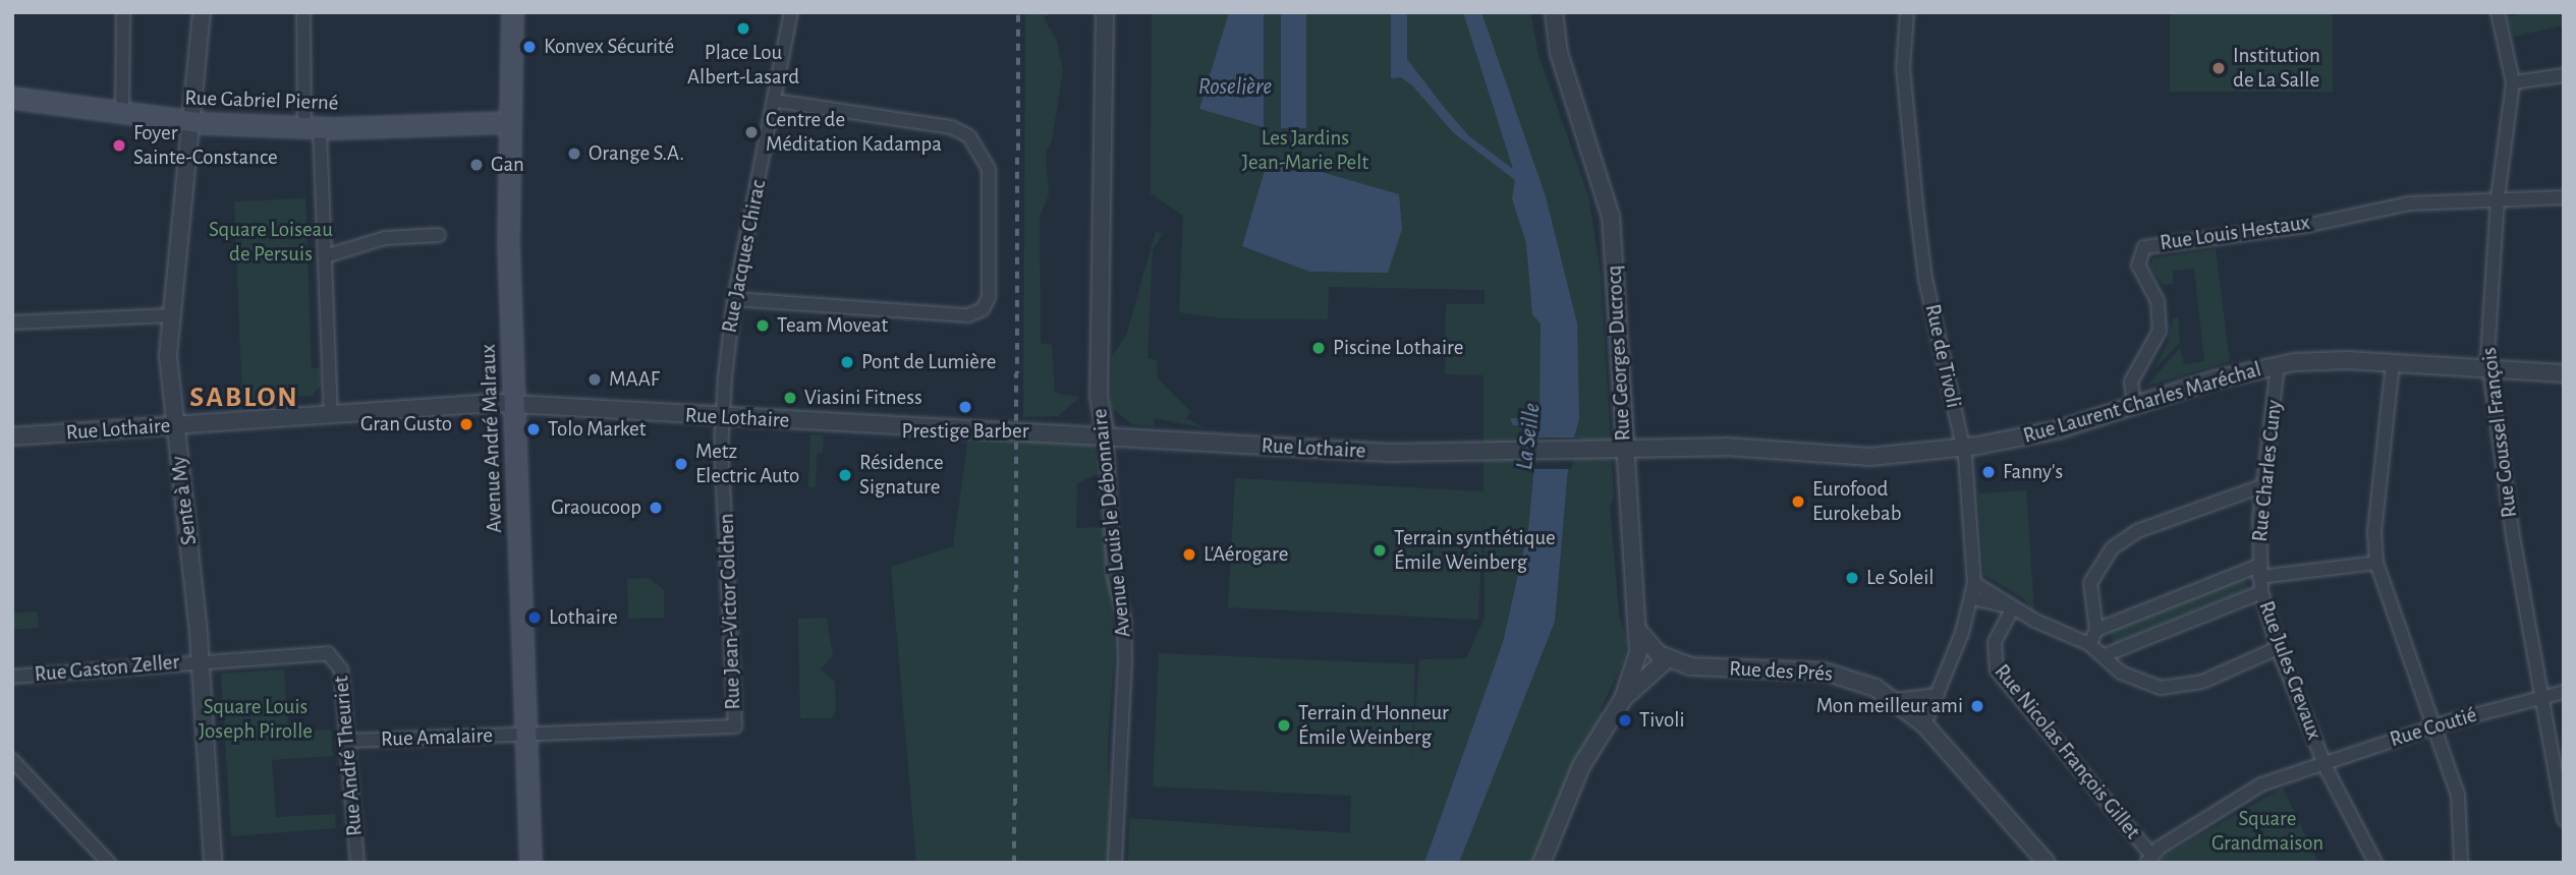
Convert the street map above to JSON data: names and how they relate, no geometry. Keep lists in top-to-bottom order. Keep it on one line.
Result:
{"streets":{"main road":["Rue Gabriel Pierné","Avenue André Malraux"],"street":["Rue Louis Hestaux","Rue Jacques Chirac","Rue Georges Ducrocq","Rue de Tivoli","Rue Laurent Charles Maréchal","Rue Lothaire","Rue Goussel François","Rue Charles Cuny","Sente à My","Avenue Louis le Débonnaire","Rue Jean-Victor Colchen","Rue Gaston Zeller","Rue Jules Crevaux","Rue des Prés","Rue Coutié","Rue Amalaire","Rue Nicolas François Gillet","Rue André Theuriet"]},"crossings":[["Rue Gabriel Pierné","Avenue André Malraux"],["Rue Gabriel Pierné","Sente à My"],["Rue Louis Hestaux","Rue Laurent Charles Maréchal"],["Rue Louis Hestaux","Rue Goussel François"],["Rue Jacques Chirac","Rue Lothaire"],["Rue Jacques Chirac","Rue Jean-Victor Colchen"],["Rue Georges Ducrocq","Rue Laurent Charles Maréchal"],["Rue Georges Ducrocq","Rue des Prés"],["Rue de Tivoli","Rue Laurent Charles Maréchal"],["Rue de Tivoli","Rue des Prés"],["Rue Laurent Charles Maréchal","Rue Lothaire"],["Rue Laurent Charles Maréchal","Rue Goussel François"],["Rue Laurent Charles Maréchal","Rue Charles Cuny"],["Rue Lothaire","Avenue André Malraux"],["Rue Lothaire","Sente à My"],["Rue Lothaire","Avenue Louis le Débonnaire"],["Rue Lothaire","Rue Jean-Victor Colchen"],["Rue Goussel François","Rue Coutié"],["Avenue André Malraux","Rue Jean-Victor Colchen"],["Avenue André Malraux","Rue Amalaire"],["Rue Charles Cuny","Rue Jules Crevaux"],["Sente à My","Rue Gaston Zeller"],["Sente à My","Rue André Theuriet"],["Rue Jean-Victor Colchen","Rue Amalaire"],["Rue Gaston Zeller","Rue André Theuriet"],["Rue Jules Crevaux","Rue Coutié"],["Rue Coutié","Rue Nicolas François Gillet"],["Rue Amalaire","Rue André Theuriet"]],"districts":["SABLON"],"water":["Roselière","La Seille"],"parks":["Les Jardins Jean-Marie Pelt","Square Loiseau de Persuis","Square Louis Joseph Pirolle","Square Grandmaison"],"places":["Place Lou Albert-Lasard","Konvex Sécurité","Institution de La Salle","Centre de Méditation Kadampa","Foyer Sainte-Constance","Orange S.A.","Gan","Team Moveat","Piscine Lothaire","Pont de Lumière","MAAF","Viasini Fitness","Prestige Barber","Gran Gusto","Tolo Market","Metz Electric Auto","Fanny's","Résidence Signature","Eurofood Eurokebab","Graoucoop","Terrain synthétique Émile Weinberg","L'Aérogare","Le Soleil","Lothaire","Mon meilleur ami","Tivoli","Terrain d'Honneur Émile Weinberg"]}
